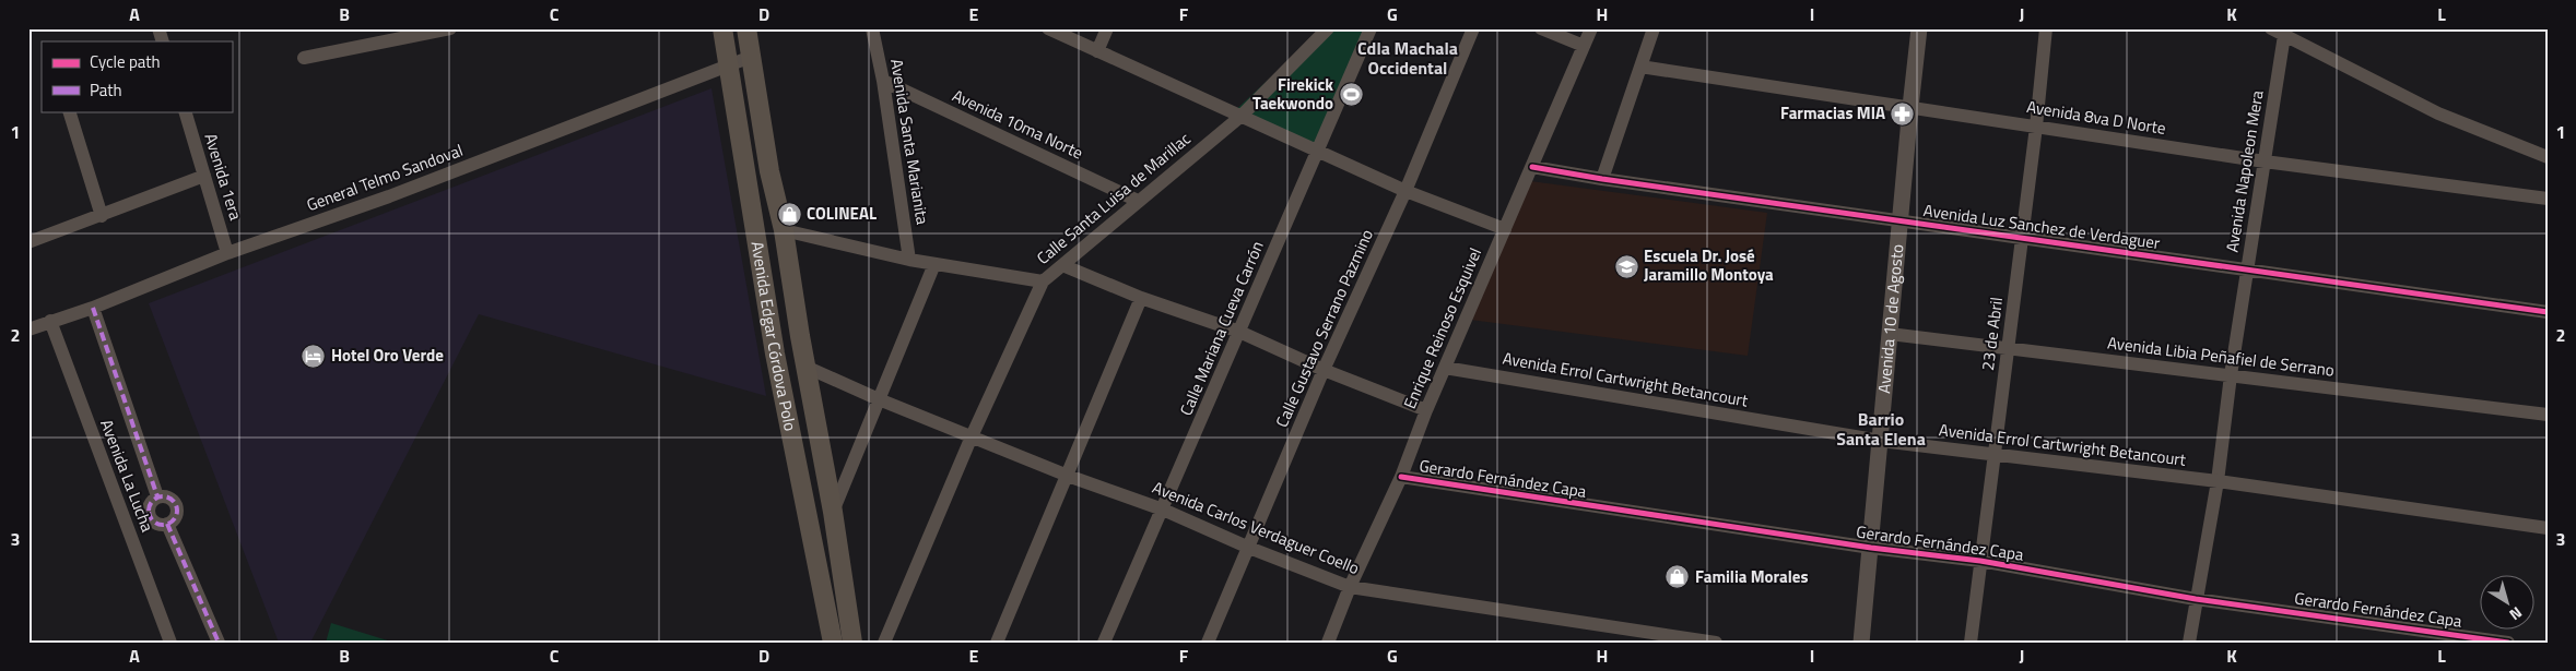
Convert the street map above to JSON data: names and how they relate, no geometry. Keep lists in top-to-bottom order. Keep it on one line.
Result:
{"streets":{"main road":["Avenida Edgar Córdova Polo"],"street":["Avenida 8va D Norte","Avenida 10ma Norte","Avenida Santa Marianita","Avenida Napoleon Mera","Avenida 1era","General Telmo Sandoval","Calle Santa Luisa de Marillac","Avenida Luz Sanchez de Verdaguer","Avenida 10 de Agosto","Calle Mariana Cueva Carrón","Calle Gustavo Serrano Pazmino","Enrique Reinoso Esquivel","23 de Abril","Avenida Libia Peñafiel de Serrano","Avenida Errol Cartwright Betancourt","Avenida La Lucha","Gerardo Fernández Capa","Avenida Carlos Verdaguer Coello"]},"crossings":[["Avenida 8va D Norte","Avenida Napoleon Mera"],["Avenida 8va D Norte","Avenida 10 de Agosto"],["Avenida 8va D Norte","23 de Abril"],["Avenida 10ma Norte","Avenida Santa Marianita"],["Avenida 10ma Norte","Calle Santa Luisa de Marillac"],["Avenida Santa Marianita","Calle Santa Luisa de Marillac"],["Avenida Napoleon Mera","Avenida Luz Sanchez de Verdaguer"],["Avenida Napoleon Mera","Avenida Libia Peñafiel de Serrano"],["Avenida Napoleon Mera","Avenida Errol Cartwright Betancourt"],["Avenida Napoleon Mera","Gerardo Fernández Capa"],["Avenida 1era","General Telmo Sandoval"],["General Telmo Sandoval","Avenida Edgar Córdova Polo"],["General Telmo Sandoval","Avenida La Lucha"],["Calle Santa Luisa de Marillac","Avenida Edgar Córdova Polo"],["Avenida Luz Sanchez de Verdaguer","Avenida 10 de Agosto"],["Avenida Luz Sanchez de Verdaguer","Enrique Reinoso Esquivel"],["Avenida Luz Sanchez de Verdaguer","23 de Abril"],["Avenida 10 de Agosto","Avenida Libia Peñafiel de Serrano"],["Avenida 10 de Agosto","Avenida Errol Cartwright Betancourt"],["Avenida 10 de Agosto","Gerardo Fernández Capa"],["Calle Mariana Cueva Carrón","Avenida Carlos Verdaguer Coello"],["Calle Gustavo Serrano Pazmino","Avenida Carlos Verdaguer Coello"],["Enrique Reinoso Esquivel","Avenida Errol Cartwright Betancourt"],["Enrique Reinoso Esquivel","Gerardo Fernández Capa"],["Enrique Reinoso Esquivel","Avenida Carlos Verdaguer Coello"],["23 de Abril","Avenida Libia Peñafiel de Serrano"],["23 de Abril","Avenida Errol Cartwright Betancourt"],["23 de Abril","Gerardo Fernández Capa"],["Avenida Edgar Córdova Polo","Avenida Carlos Verdaguer Coello"]],"districts":["Cdla Machala Occidental","Barrio Santa Elena"],"places":{"sports":["Firekick Taekwondo"],"pharmacy":["Farmacias MIA"],"shop":["COLINEAL","Familia Morales"],"school or university":["Escuela Dr. José Jaramillo Montoya"],"hotel":["Hotel Oro Verde"]},"legend":["Cycle path","Path"],"north":"bottom right","grid":{"columns":["A","B","C","D","E","F","G","H","I","J","K","L"],"rows":["1","2","3"]}}
